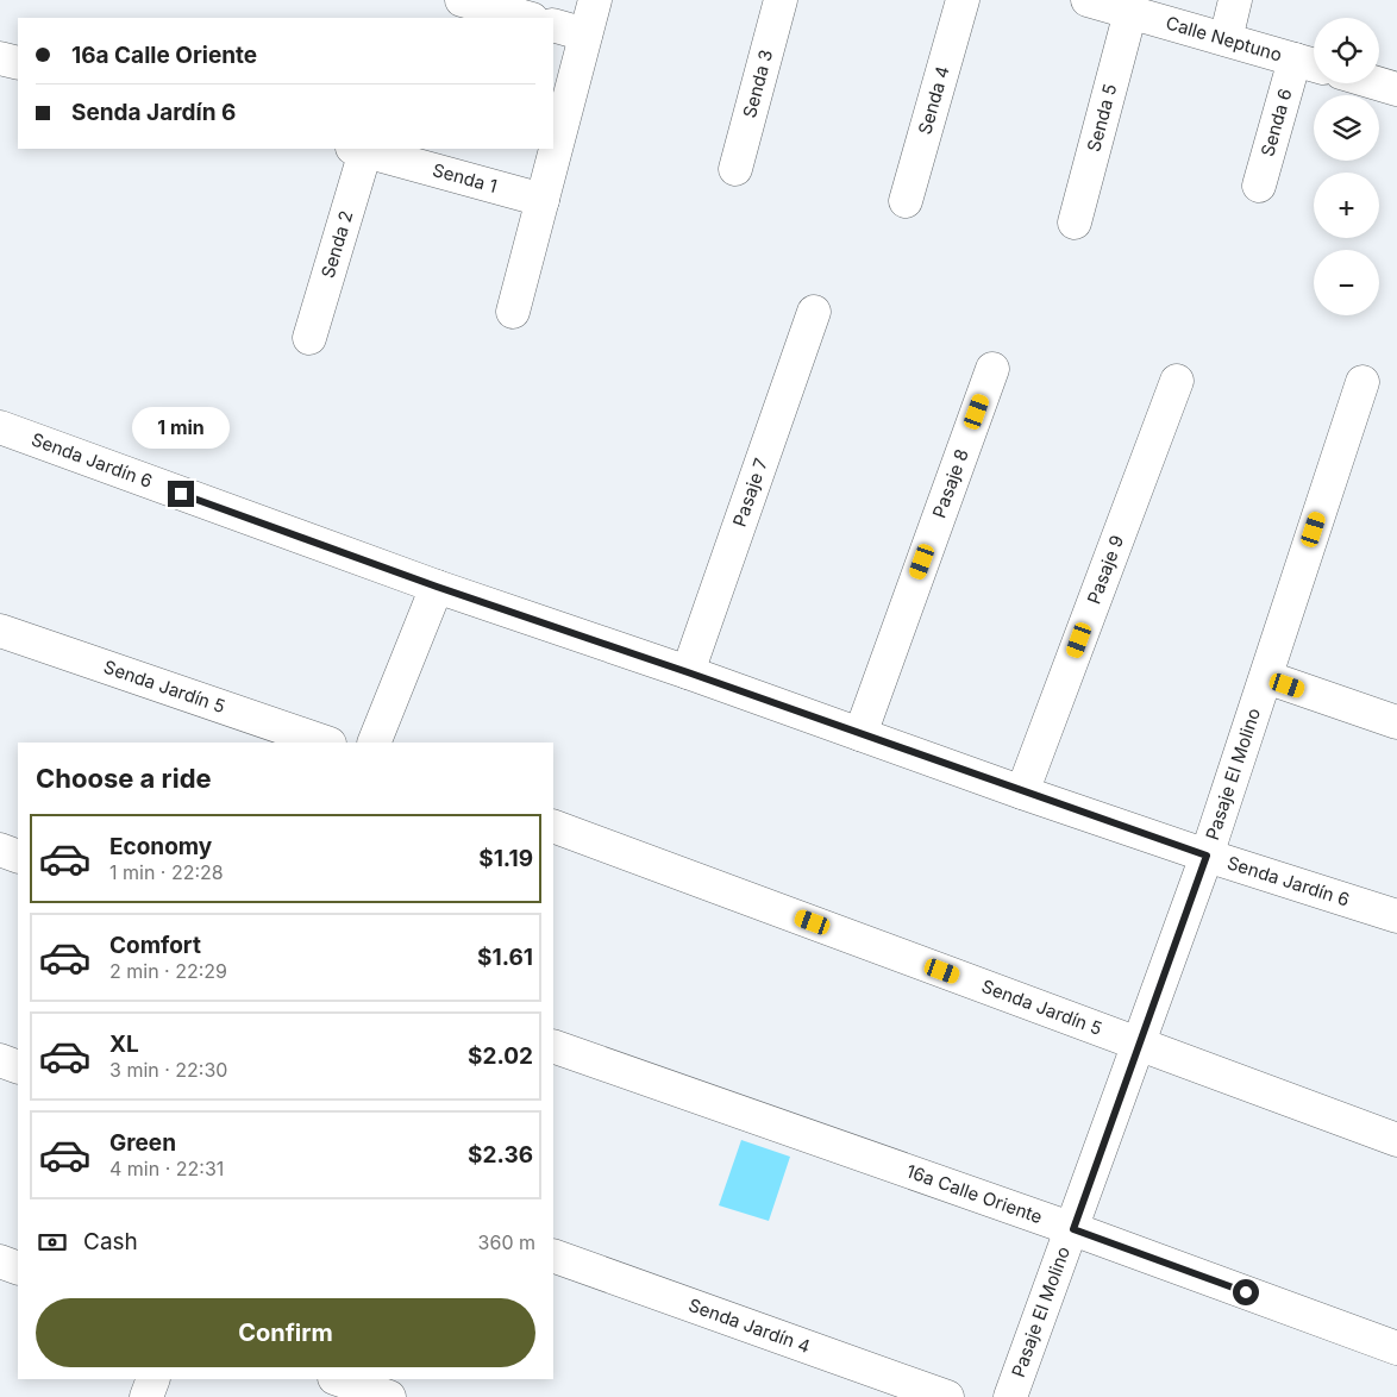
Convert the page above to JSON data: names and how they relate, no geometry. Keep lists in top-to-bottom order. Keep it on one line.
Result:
{"streets":{"street":["Calle Neptuno","Senda 3","Senda 4","Senda 5","Senda 6","Senda 1","Senda 2","Senda Jardín 6","Pasaje 8","Pasaje 7","Pasaje 9","Senda Jardín 5","Pasaje El Molino","16a Calle Oriente","Senda Jardín 4"]},"crossings":[["Calle Neptuno","Senda 5"],["Calle Neptuno","Senda 6"],["Senda 1","Senda 2"],["Senda Jardín 6","Pasaje 8"],["Senda Jardín 6","Pasaje 7"],["Senda Jardín 6","Pasaje 9"],["Senda Jardín 6","Pasaje El Molino"],["Senda Jardín 5","Pasaje El Molino"],["Pasaje El Molino","16a Calle Oriente"]],"page":{"map_buttons":["+","−"],"banner":["16a Calle Oriente","Senda Jardín 6"],"bubble":"1 min","heading":"Choose a ride","list":[{"name":"Economy","note":"1 min · 22:28","value":"$1.19"},{"name":"Comfort","note":"2 min · 22:29","value":"$1.61"},{"name":"XL","note":"3 min · 22:30","value":"$2.02"},{"name":"Green","note":"4 min · 22:31","value":"$2.36"}],"pay":["Cash","360 m"],"buttons":"Confirm"}}
